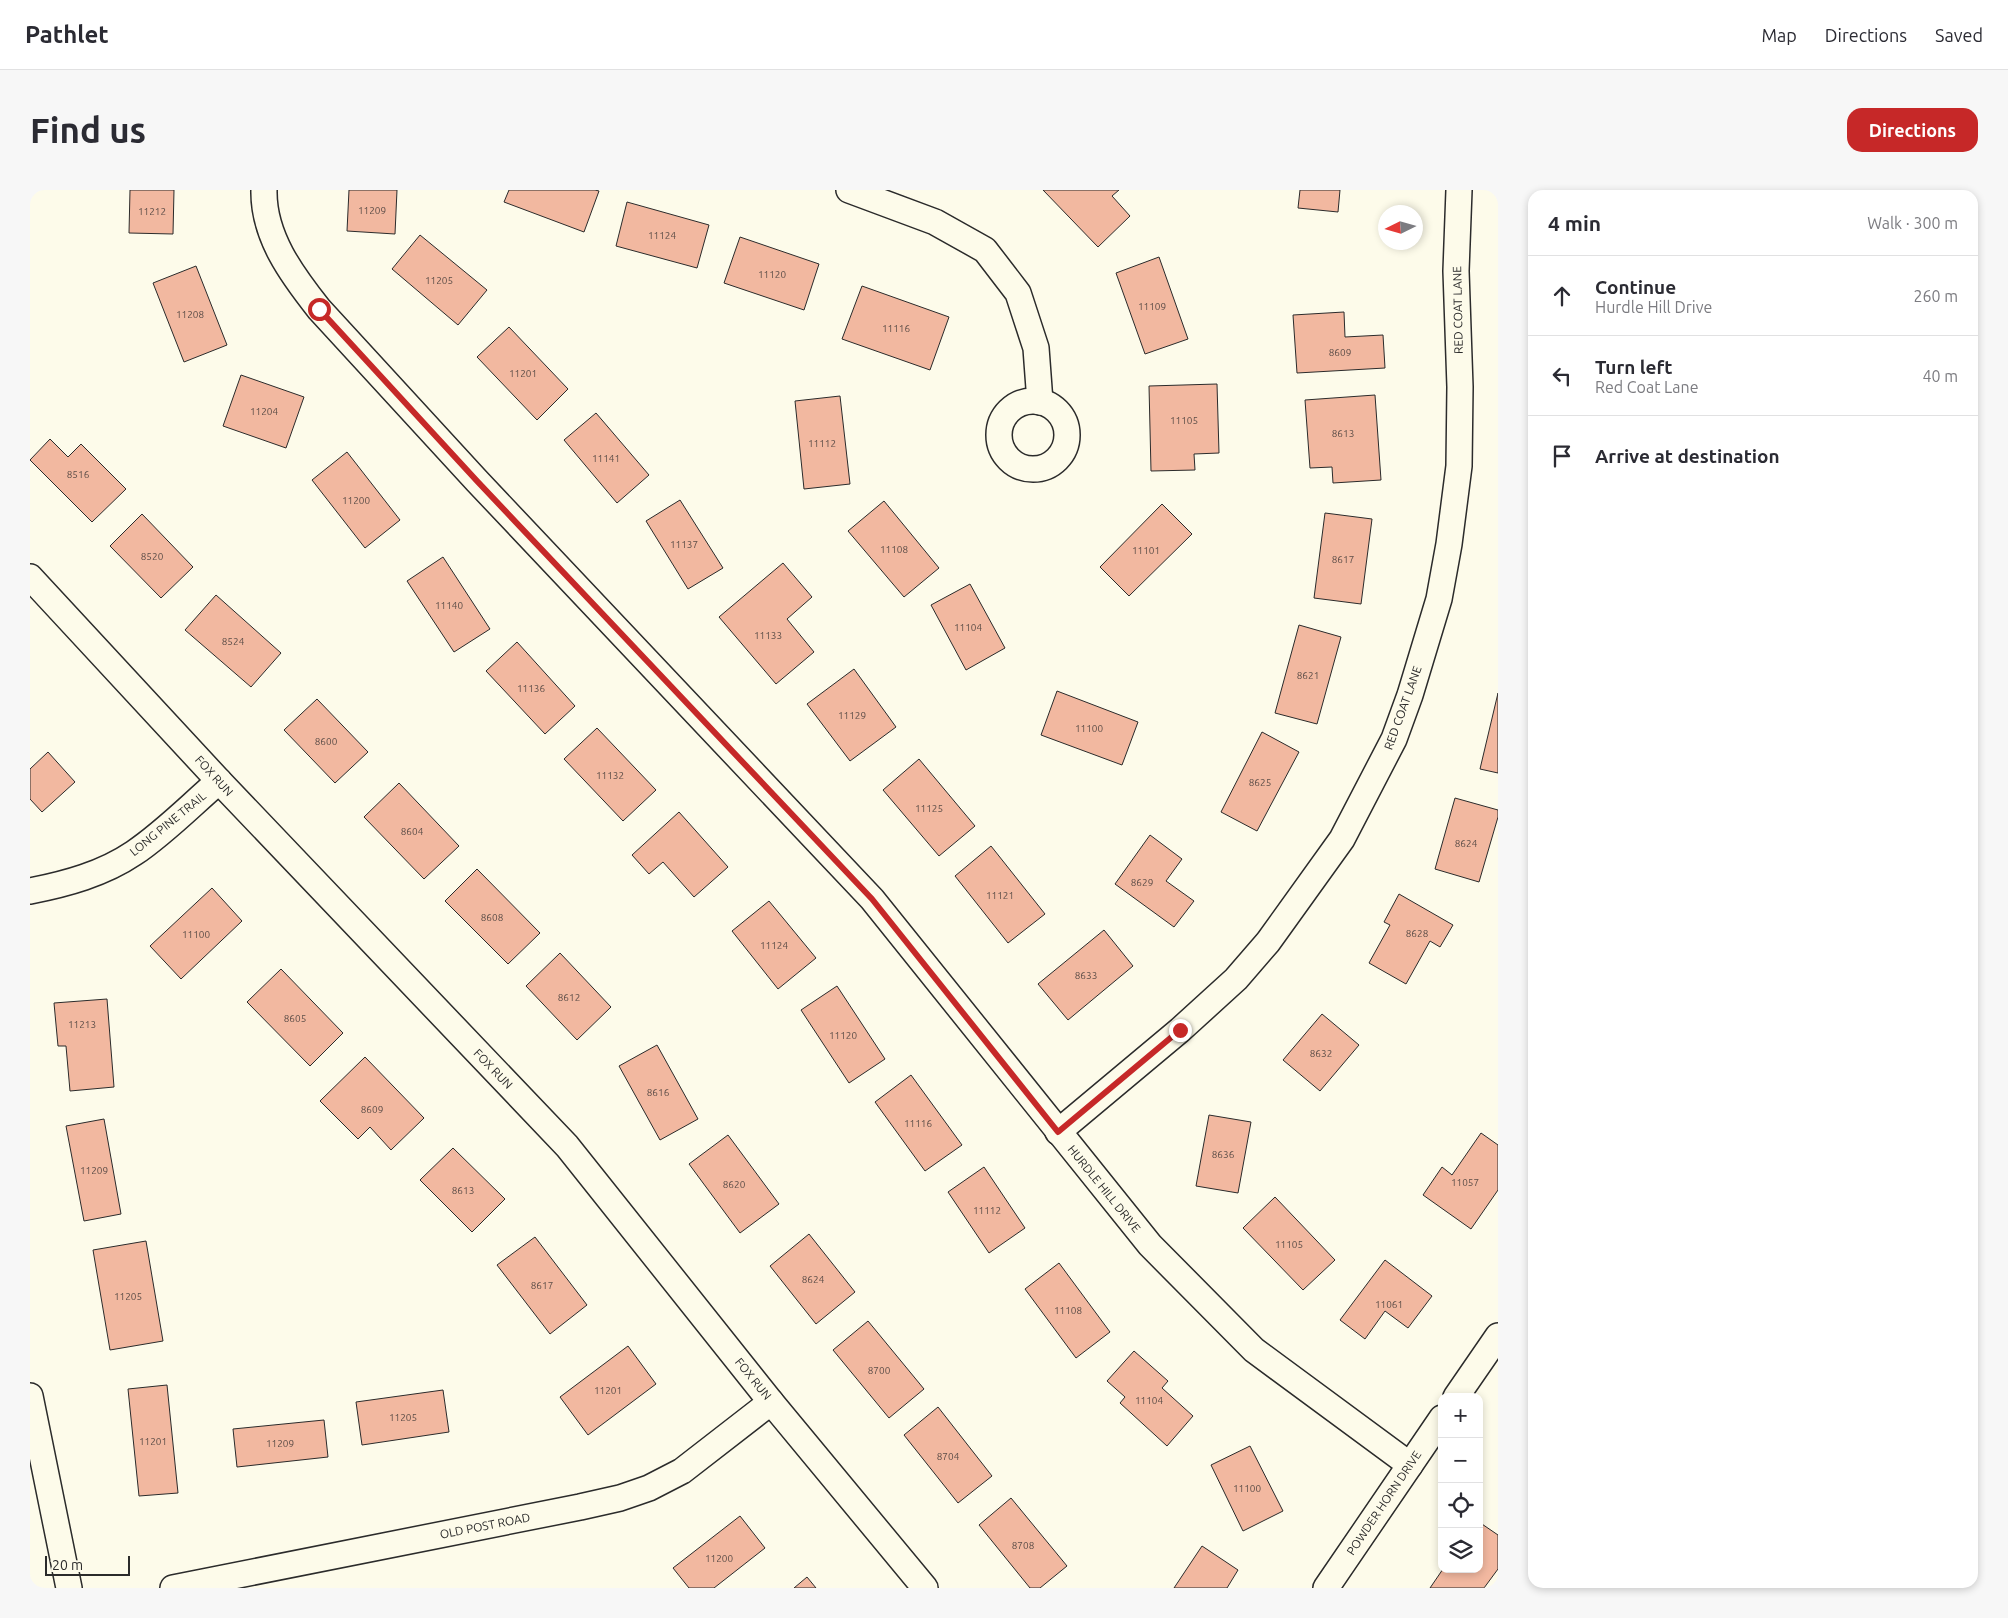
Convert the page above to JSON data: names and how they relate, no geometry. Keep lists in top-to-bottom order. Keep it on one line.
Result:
{"streets":{"street":["RED COAT LANE","FOX RUN","LONG PINE TRAIL","HURDLE HILL DRIVE","POWDER HORN DRIVE","OLD POST ROAD"]},"crossings":[["RED COAT LANE","HURDLE HILL DRIVE"],["FOX RUN","LONG PINE TRAIL"],["FOX RUN","OLD POST ROAD"],["HURDLE HILL DRIVE","POWDER HORN DRIVE"]],"house_numbers":["11209","11212","11124","11120","11205","11109","11208","11116","8609","11201","11204","11105","8613","11112","11141","8516","11200","11137","11108","11101","8520","8617","11140","11104","11133","8524","8621","11136","11129","11100","8600","11132","8625","11125","8604","8624","8629","11121","8608","8628","11100","11124","8633","8612","8605","11213","11120","8632","8616","8609","11116","8636","11209","11057","8620","8613","11112","11105","8624","8617","11205","11061","11108","8700","11201","11104","11205","11201","11209","8704","11100","8708","11200"],"scale_bar":"20 m","north":"left","page":{"header":"Pathlet","nav":["Map","Directions","Saved"],"buttons":"Directions","title":"Find us","heading":["4 min","Walk · 300 m"],"list":[["Continue","Hurdle Hill Drive","260 m"],["Turn left","Red Coat Lane","40 m"],"Arrive at destination"],"map_buttons":["+","−"],"scale":"20 m"}}
